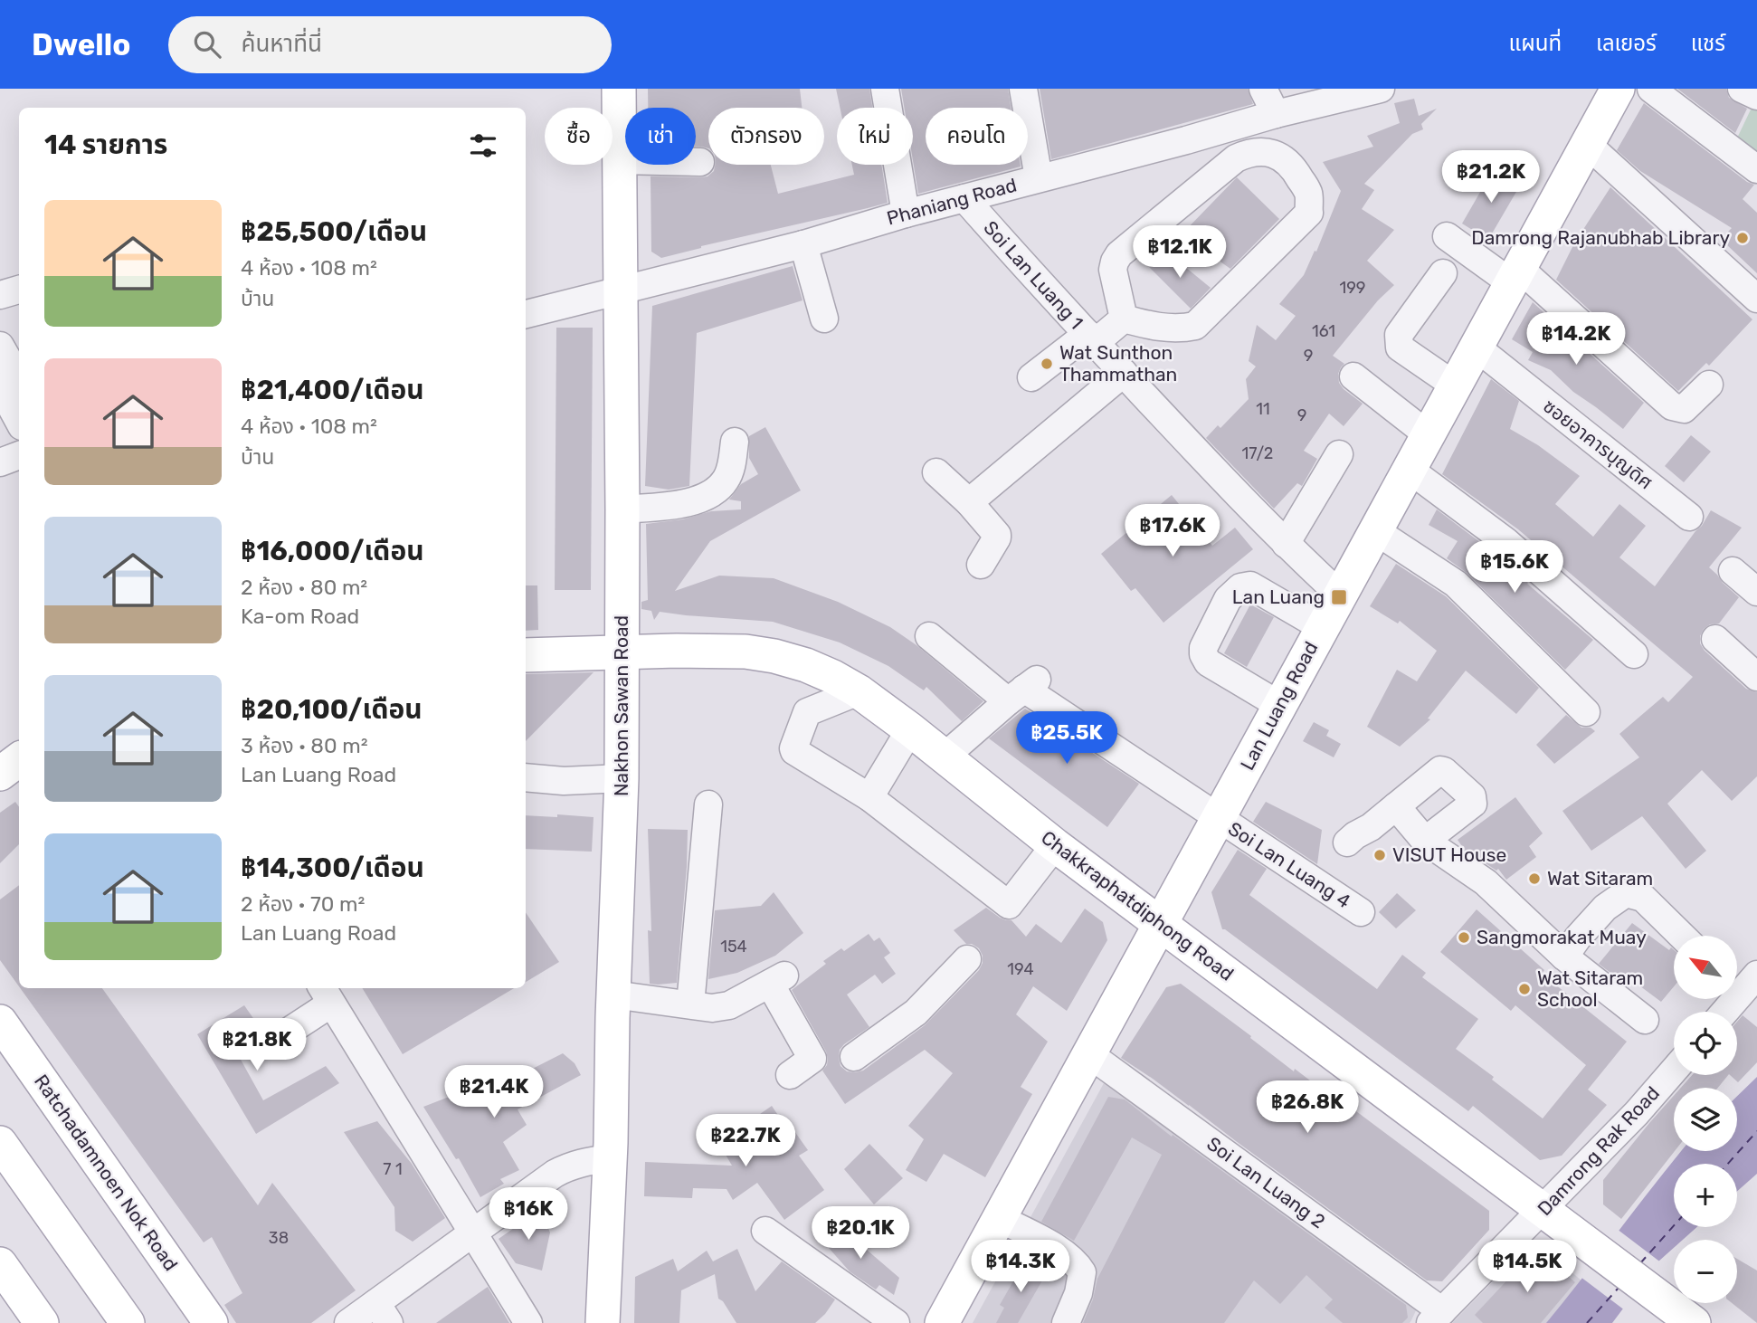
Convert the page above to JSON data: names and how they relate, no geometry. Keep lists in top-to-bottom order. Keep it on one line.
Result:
{"streets":{"main road":["Nakhon Sawan Road","Lan Luang Road","Chakkraphatdiphong Road","Ratchadamnoen Nok Road"],"street":["Phaniang Road","Soi Lan Luang 1","ซอยอาคารบุญดิศ","Soi Lan Luang 4","Damrong Rak Road","Soi Lan Luang 2"]},"crossings":[["Phaniang Road","Soi Lan Luang 1"],["Phaniang Road","Nakhon Sawan Road"],["Soi Lan Luang 1","Lan Luang Road"],["ซอยอาคารบุญดิศ","Lan Luang Road"],["Nakhon Sawan Road","Chakkraphatdiphong Road"],["Lan Luang Road","Soi Lan Luang 4"],["Lan Luang Road","Chakkraphatdiphong Road"],["Lan Luang Road","Soi Lan Luang 2"],["Chakkraphatdiphong Road","Damrong Rak Road"],["Damrong Rak Road","Soi Lan Luang 2"]],"places":{"other":["Damrong Rajanubhab Library","Wat Sunthon Thammathan","VISUT House","Wat Sitaram","Sangmorakat Muay","Wat Sitaram School"],"transit":["Lan Luang"]},"house_numbers":["199","161","9","11","9","17/2","154","194","7 1","38"],"north":"top left","page":{"header":"Dwello","search":"ค้นหาที่นี่","nav":["แผนที่","เลเยอร์","แชร์"],"chip":["ซื้อ","เช่า","ตัวกรอง","ใหม่","คอนโด"],"heading":"14 รายการ","price":["฿21.2K","฿12.1K","฿14.2K","฿17.6K","฿15.6K","฿25.5K","฿21.8K","฿21.4K","฿26.8K","฿22.7K","฿16K","฿20.1K","฿14.3K","฿14.5K"],"list":[{"name":"฿25,500/เดือน","note":"4 ห้อง · 108 m² · บ้าน"},{"name":"฿21,400/เดือน","note":"4 ห้อง · 108 m² · บ้าน"},{"name":"฿16,000/เดือน","note":"2 ห้อง · 80 m² · Ka-om Road"},{"name":"฿20,100/เดือน","note":"3 ห้อง · 80 m² · Lan Luang Road"},{"name":"฿14,300/เดือน","note":"2 ห้อง · 70 m² · Lan Luang Road"}],"map_buttons":["+","−"]}}
